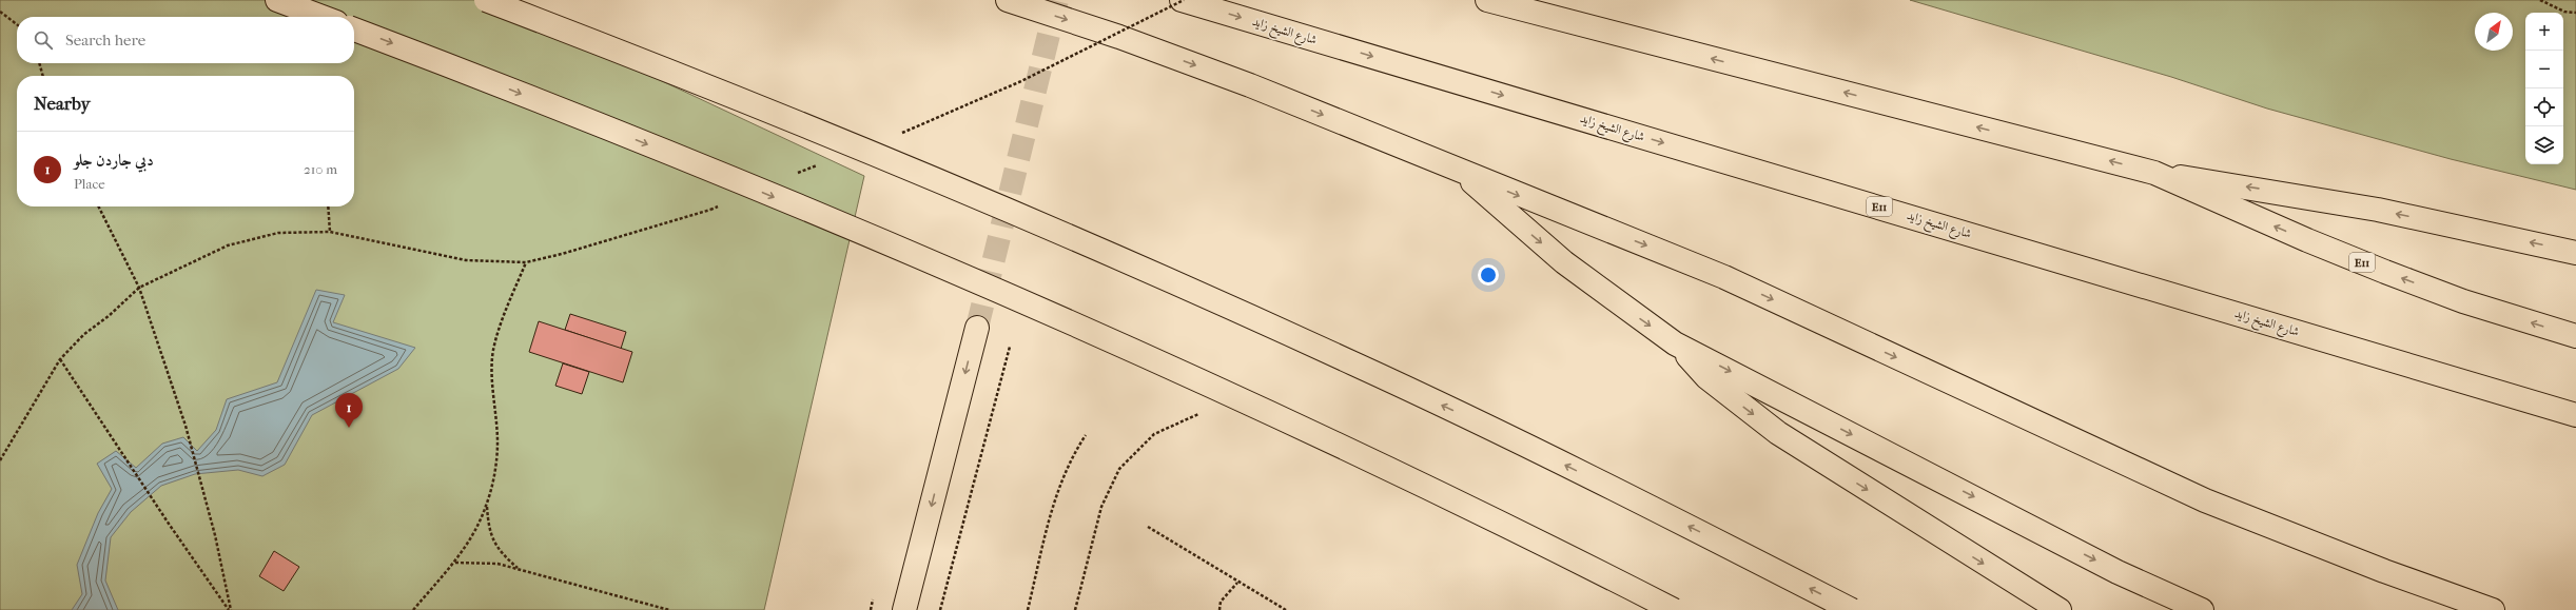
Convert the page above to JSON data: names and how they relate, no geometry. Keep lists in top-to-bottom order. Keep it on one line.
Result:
{"streets":{"highway":["شارع الشيخ زايد","E11"]},"north":"top right","page":{"map_buttons":["+","−"],"search":"Search here","heading":"Nearby","list":[{"mark":"1","name":"دبي جاردن جلو","note":"Place","value":"210 m"}],"pins":"1"}}
